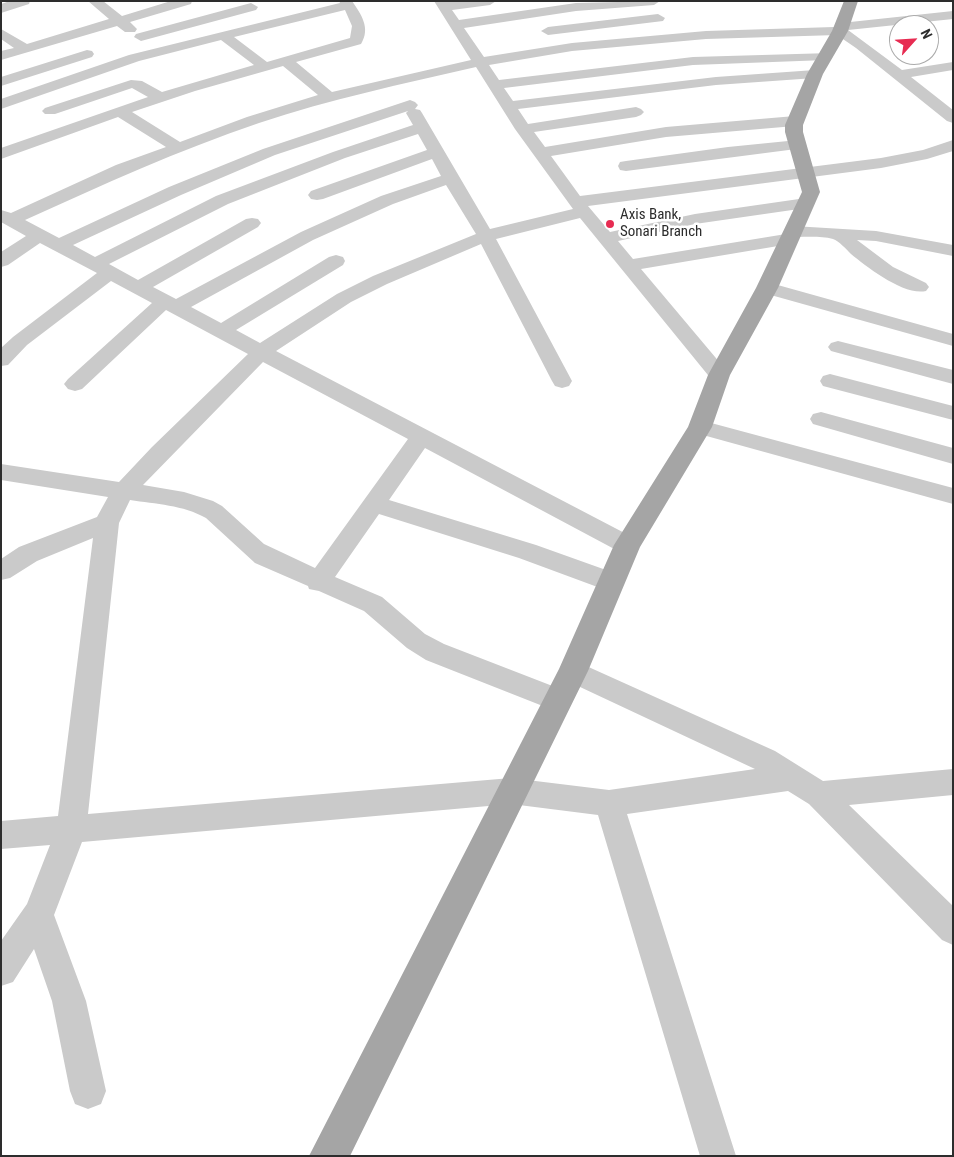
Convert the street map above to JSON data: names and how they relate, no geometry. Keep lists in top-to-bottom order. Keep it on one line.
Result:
{"places":["Axis Bank, Sonari Branch"],"north":"top right"}
